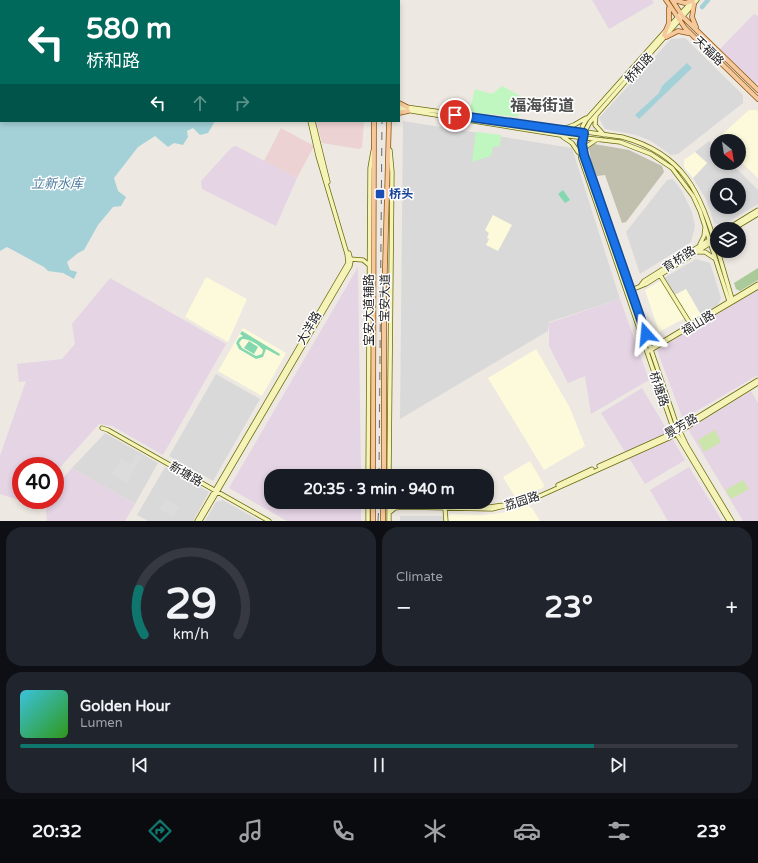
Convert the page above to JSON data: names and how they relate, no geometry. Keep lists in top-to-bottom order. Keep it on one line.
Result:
{"streets":{"main road":["天福路","宝安大道"],"street":["桥和路","育桥路","宝安大道辅路","福山路","大洋路","桥塘路","景芳路","新塘路","荔园路"]},"crossings":[["天福路","桥和路"],["桥和路","桥塘路"],["育桥路","桥塘路"],["宝安大道","宝安大道辅路"],["福山路","桥塘路"],["大洋路","新塘路"],["桥塘路","景芳路"],["景芳路","荔园路"]],"districts":["福海街道"],"water":["立新水库"],"places":{"transit":["桥头"]},"north":"bottom right","page":{"turn":["580 m","桥和路"],"limit":"40","trip":"20:35 · 3 min · 940 m","tile":"Climate","heat":["−","23°","+"],"song":["Golden Hour","Lumen"],"tabs":["20:32","23°"],"gauge":["29","km/h"]}}
